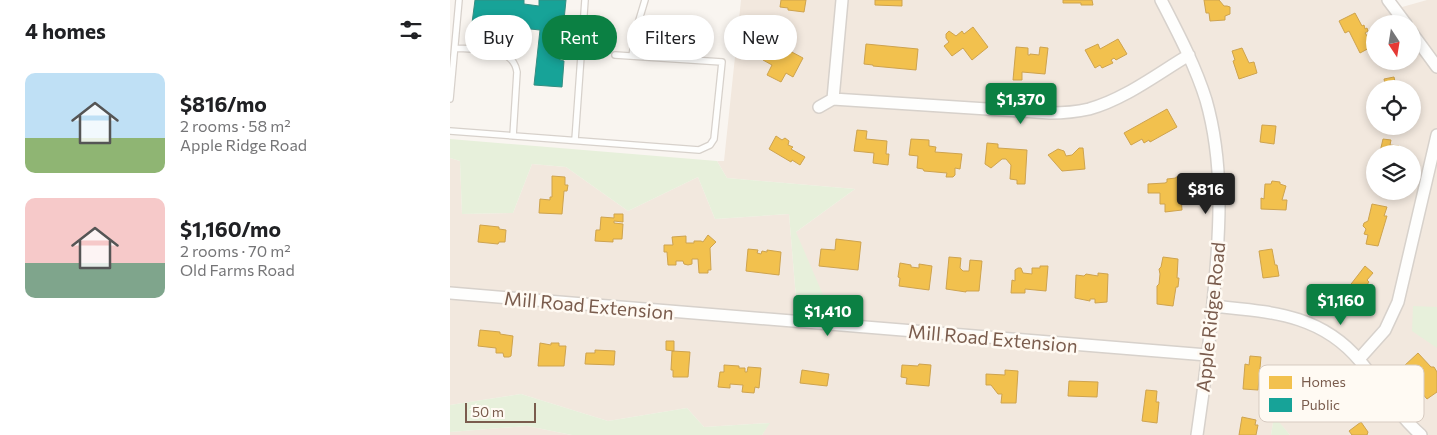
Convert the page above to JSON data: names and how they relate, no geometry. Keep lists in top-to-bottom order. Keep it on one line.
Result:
{"streets":{"street":["Mill Road Extension","Apple Ridge Road"]},"crossings":[["Mill Road Extension","Apple Ridge Road"]],"legend":["Homes","Public"],"scale_bar":"50 m","north":"bottom","page":{"heading":"4 homes","chip":["Buy","Rent","Filters","New"],"list":[{"name":"$816/mo","note":"2 rooms · 58 m² · Apple Ridge Road"},{"name":"$1,160/mo","note":"2 rooms · 70 m² · Old Farms Road"}],"price":["$1,370","$816","$1,160","$1,410"],"scale":"50 m"}}
